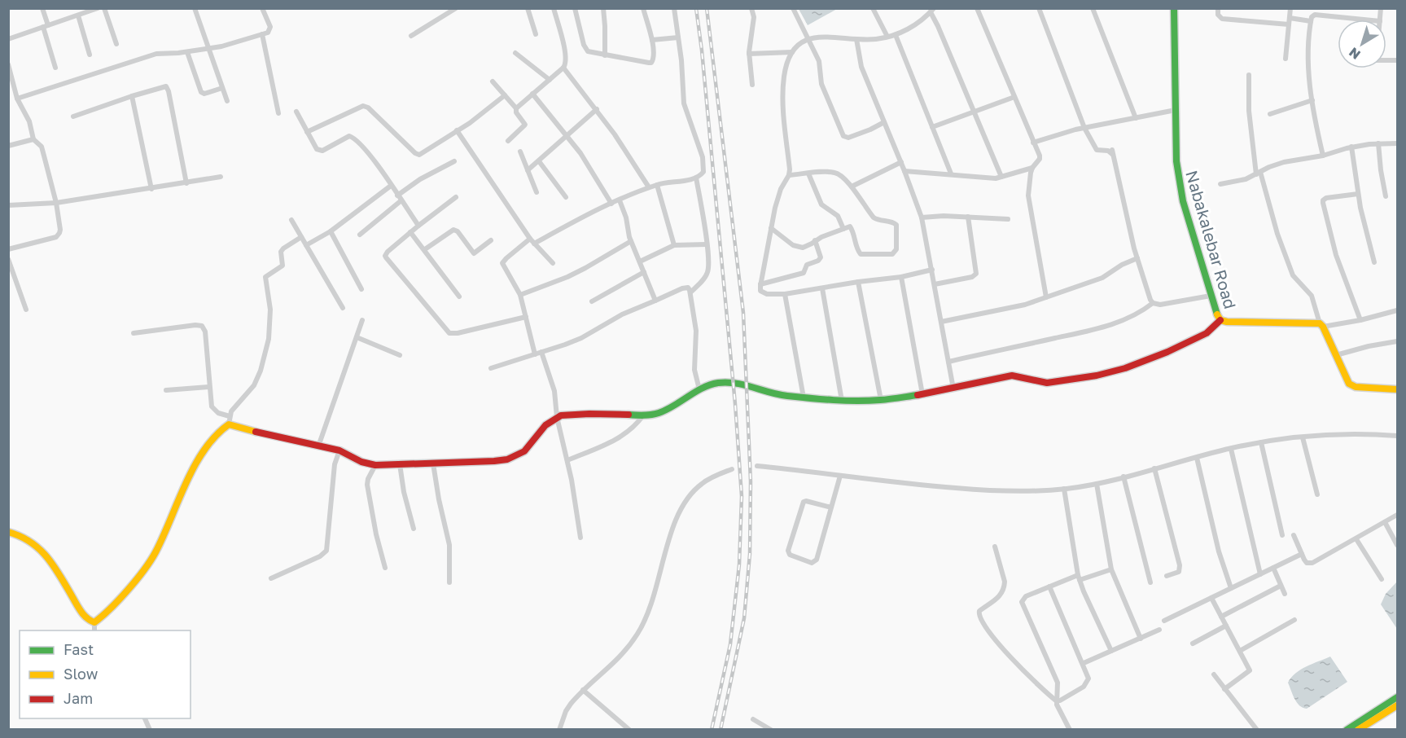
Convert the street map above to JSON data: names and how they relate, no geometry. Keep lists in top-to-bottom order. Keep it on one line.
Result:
{"streets":{"main road":["Nabakalebar Road"]},"legend":["Fast","Slow","Jam"],"north":"bottom left"}
